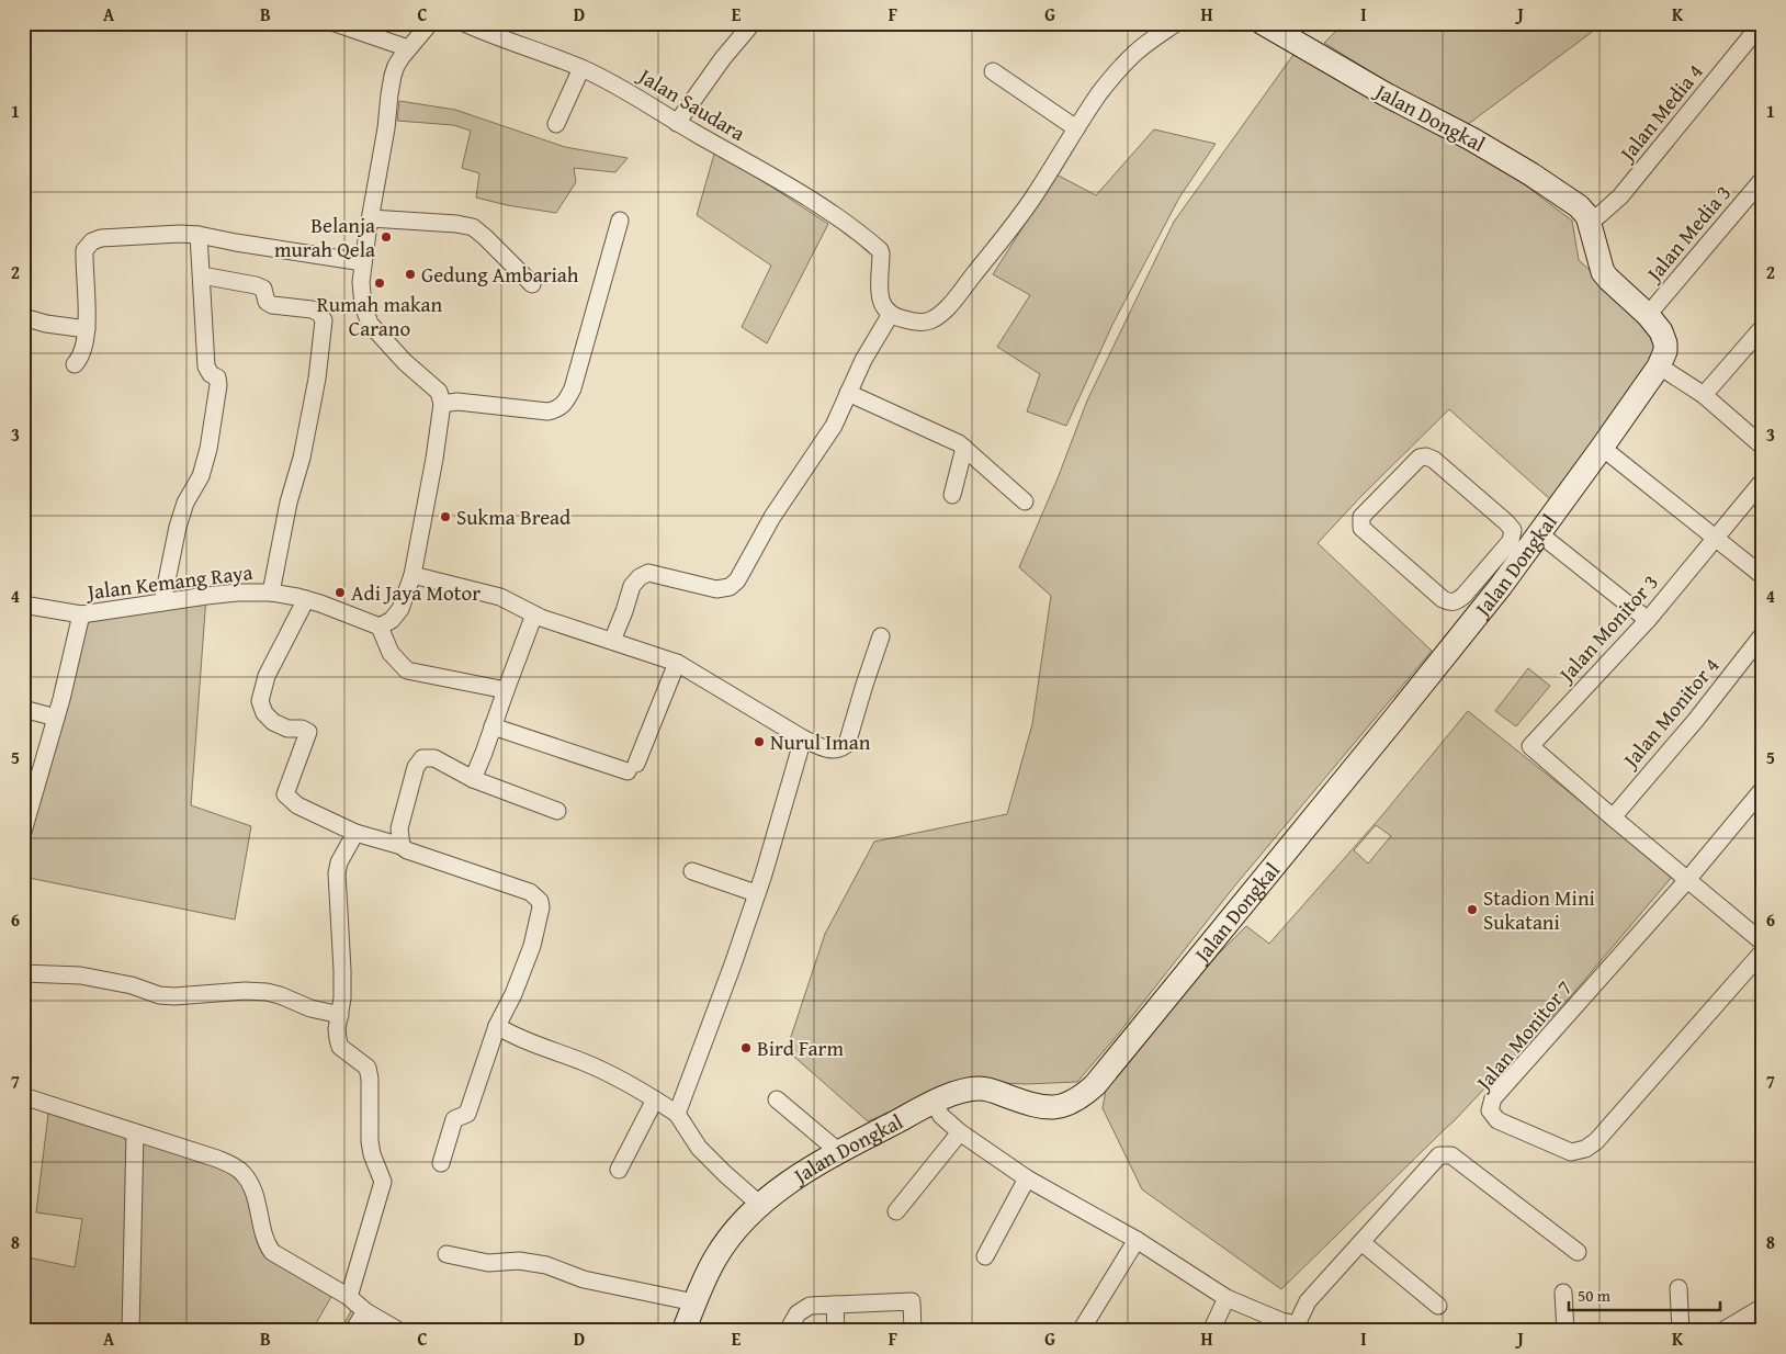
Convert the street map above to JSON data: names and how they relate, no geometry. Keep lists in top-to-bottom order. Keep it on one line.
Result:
{"streets":{"street":["Jalan Saudara","Jalan Media 4","Jalan Dongkal","Jalan Media 3","Jalan Kemang Raya","Jalan Monitor 3","Jalan Monitor 4","Jalan Monitor 7"]},"crossings":[["Jalan Media 4","Jalan Dongkal"],["Jalan Dongkal","Jalan Media 3"],["Jalan Monitor 3","Jalan Monitor 4"]],"places":["Belanja murah Qela","Gedung Ambariah","Rumah makan Carano","Sukma Bread","Adi Jaya Motor","Nurul Iman","Stadion Mini Sukatani","Bird Farm"],"scale_bar":"50 m","grid":{"columns":["A","B","C","D","E","F","G","H","I","J","K"],"rows":["1","2","3","4","5","6","7","8"]}}
